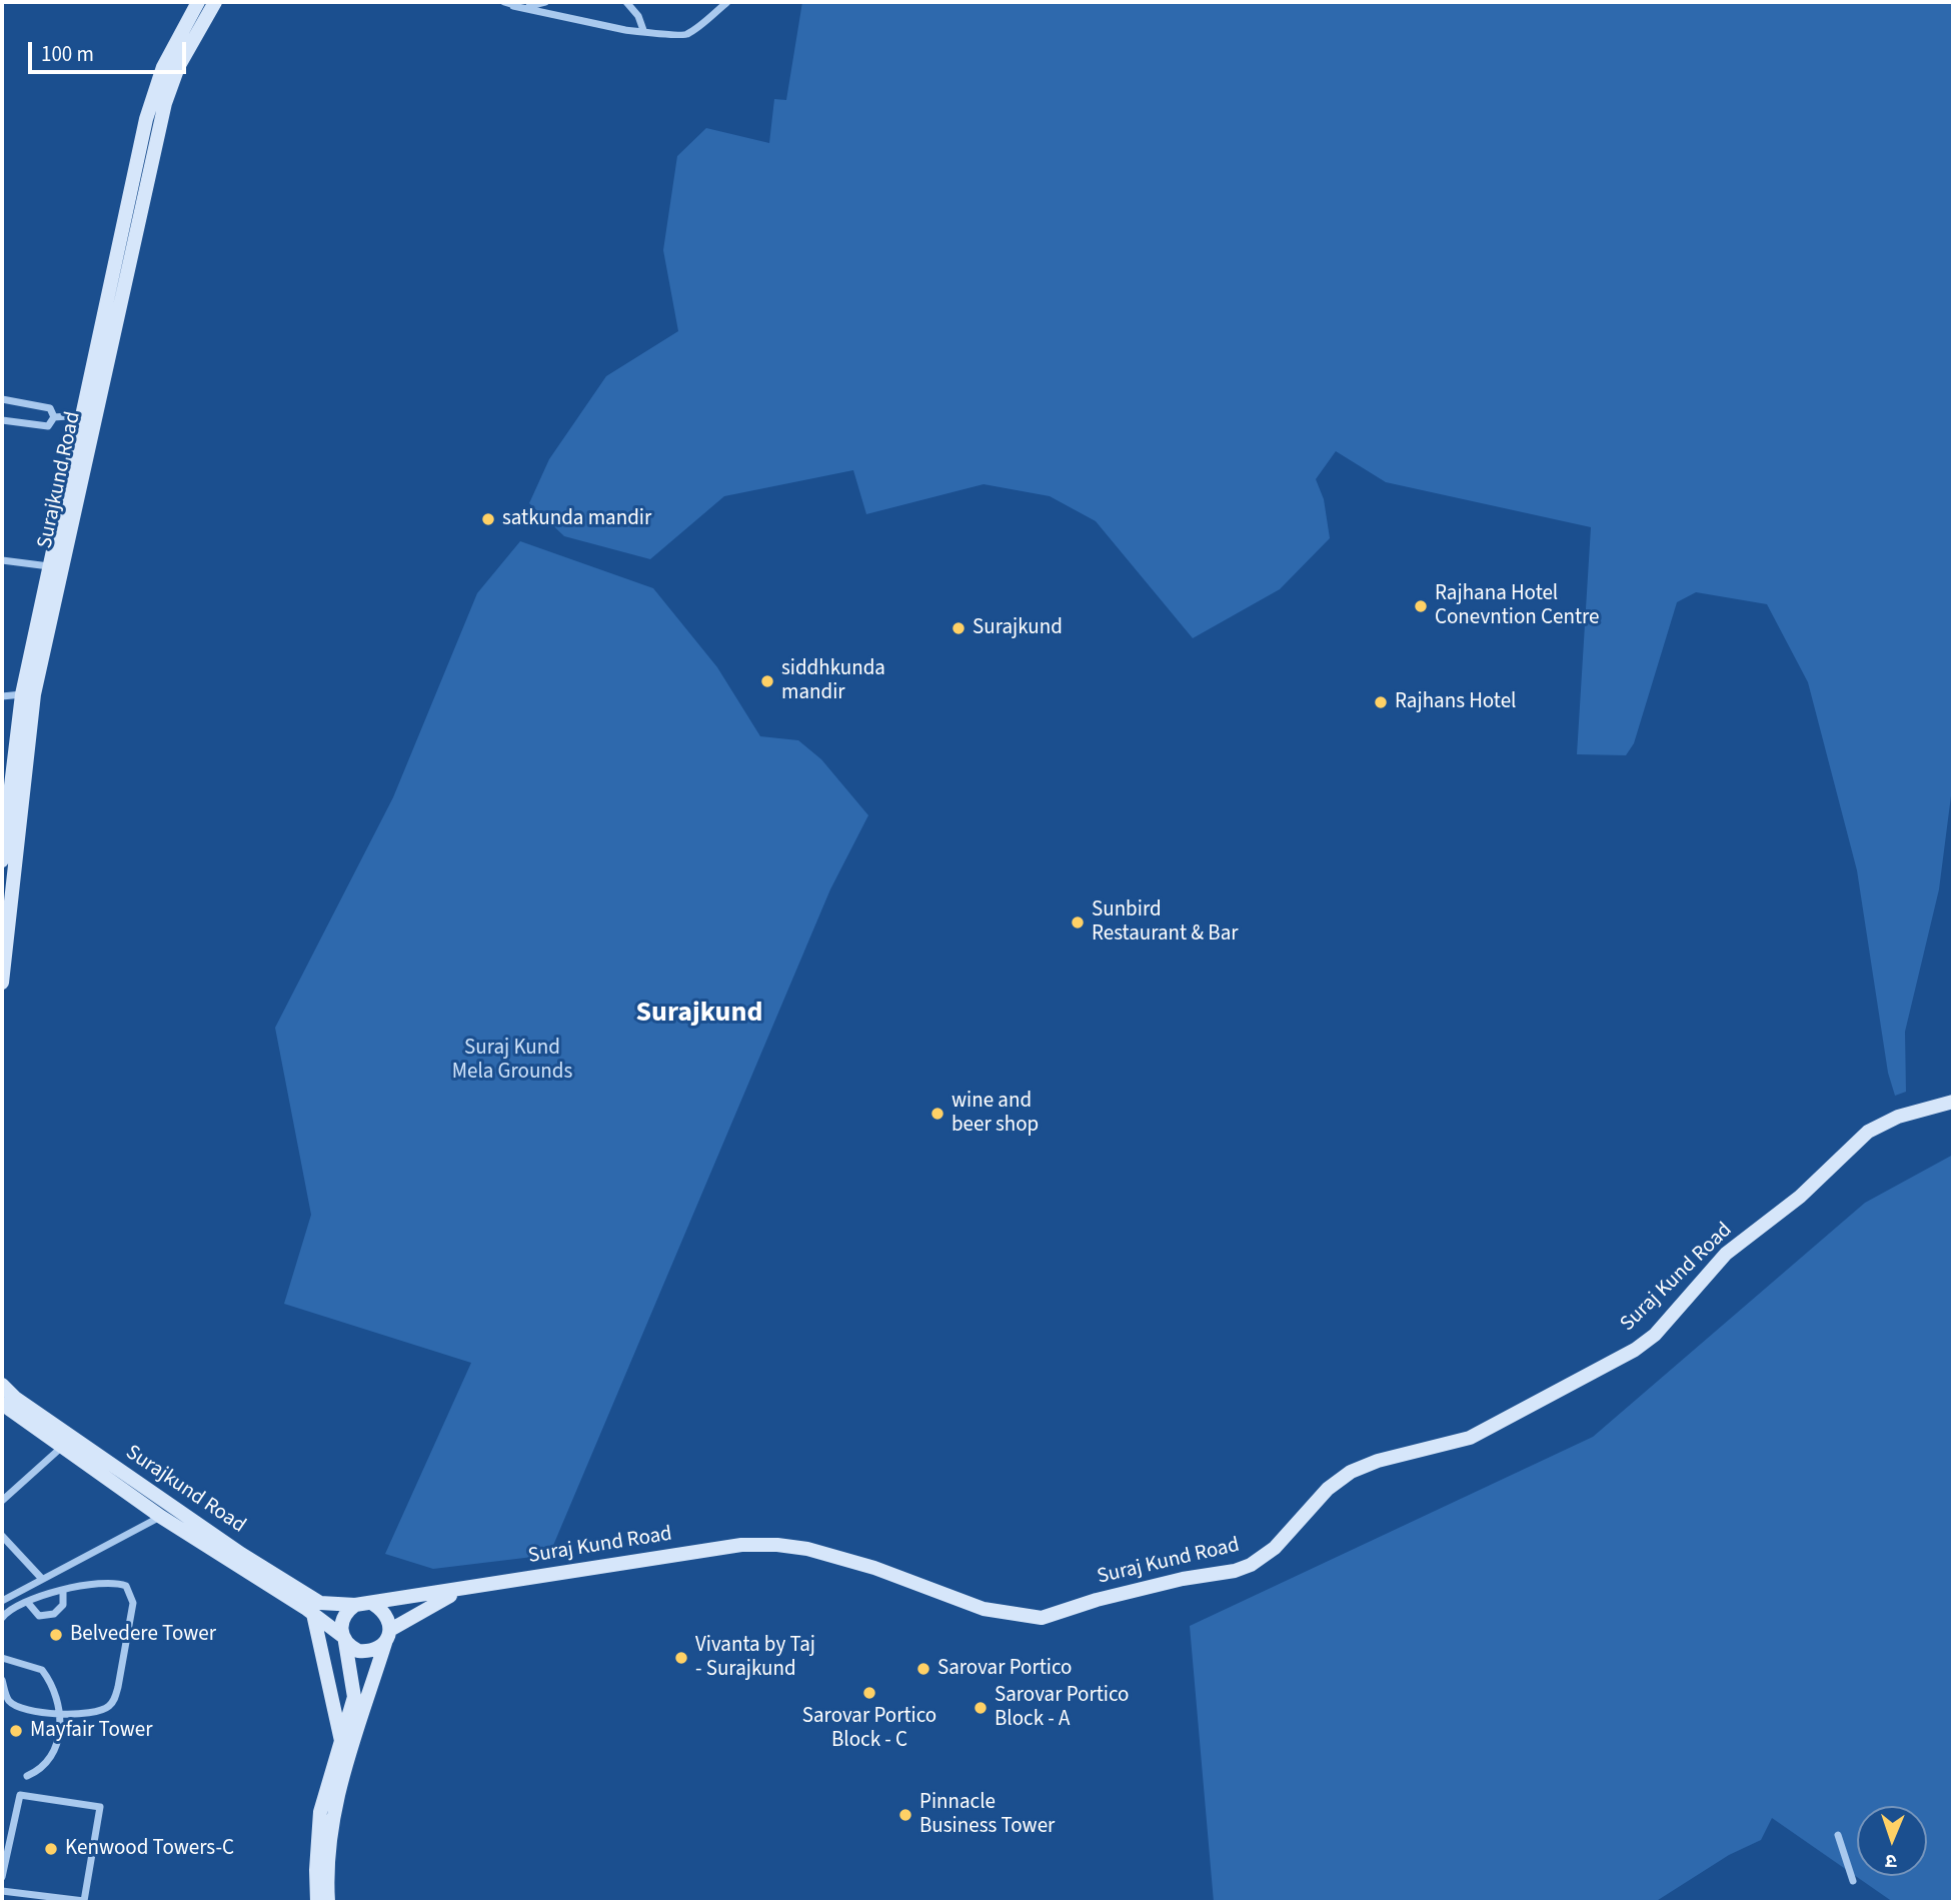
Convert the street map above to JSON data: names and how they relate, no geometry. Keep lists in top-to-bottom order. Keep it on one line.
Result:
{"streets":{"main road":["Surajkund Road","Suraj Kund Road"]},"crossings":[["Surajkund Road","Suraj Kund Road"]],"districts":["Surajkund"],"parks":["Suraj Kund Mela Grounds"],"places":["satkunda mandir","Rajhana Hotel Conevntion Centre","Surajkund","siddhkunda mandir","Rajhans Hotel","Sunbird Restaurant & Bar","wine and beer shop","Belvedere Tower","Vivanta by Taj - Surajkund","Sarovar Portico","Sarovar Portico Block - C","Sarovar Portico Block - A","Mayfair Tower","Pinnacle Business Tower","Kenwood Towers-C"],"scale_bar":"100 m","north":"bottom"}
